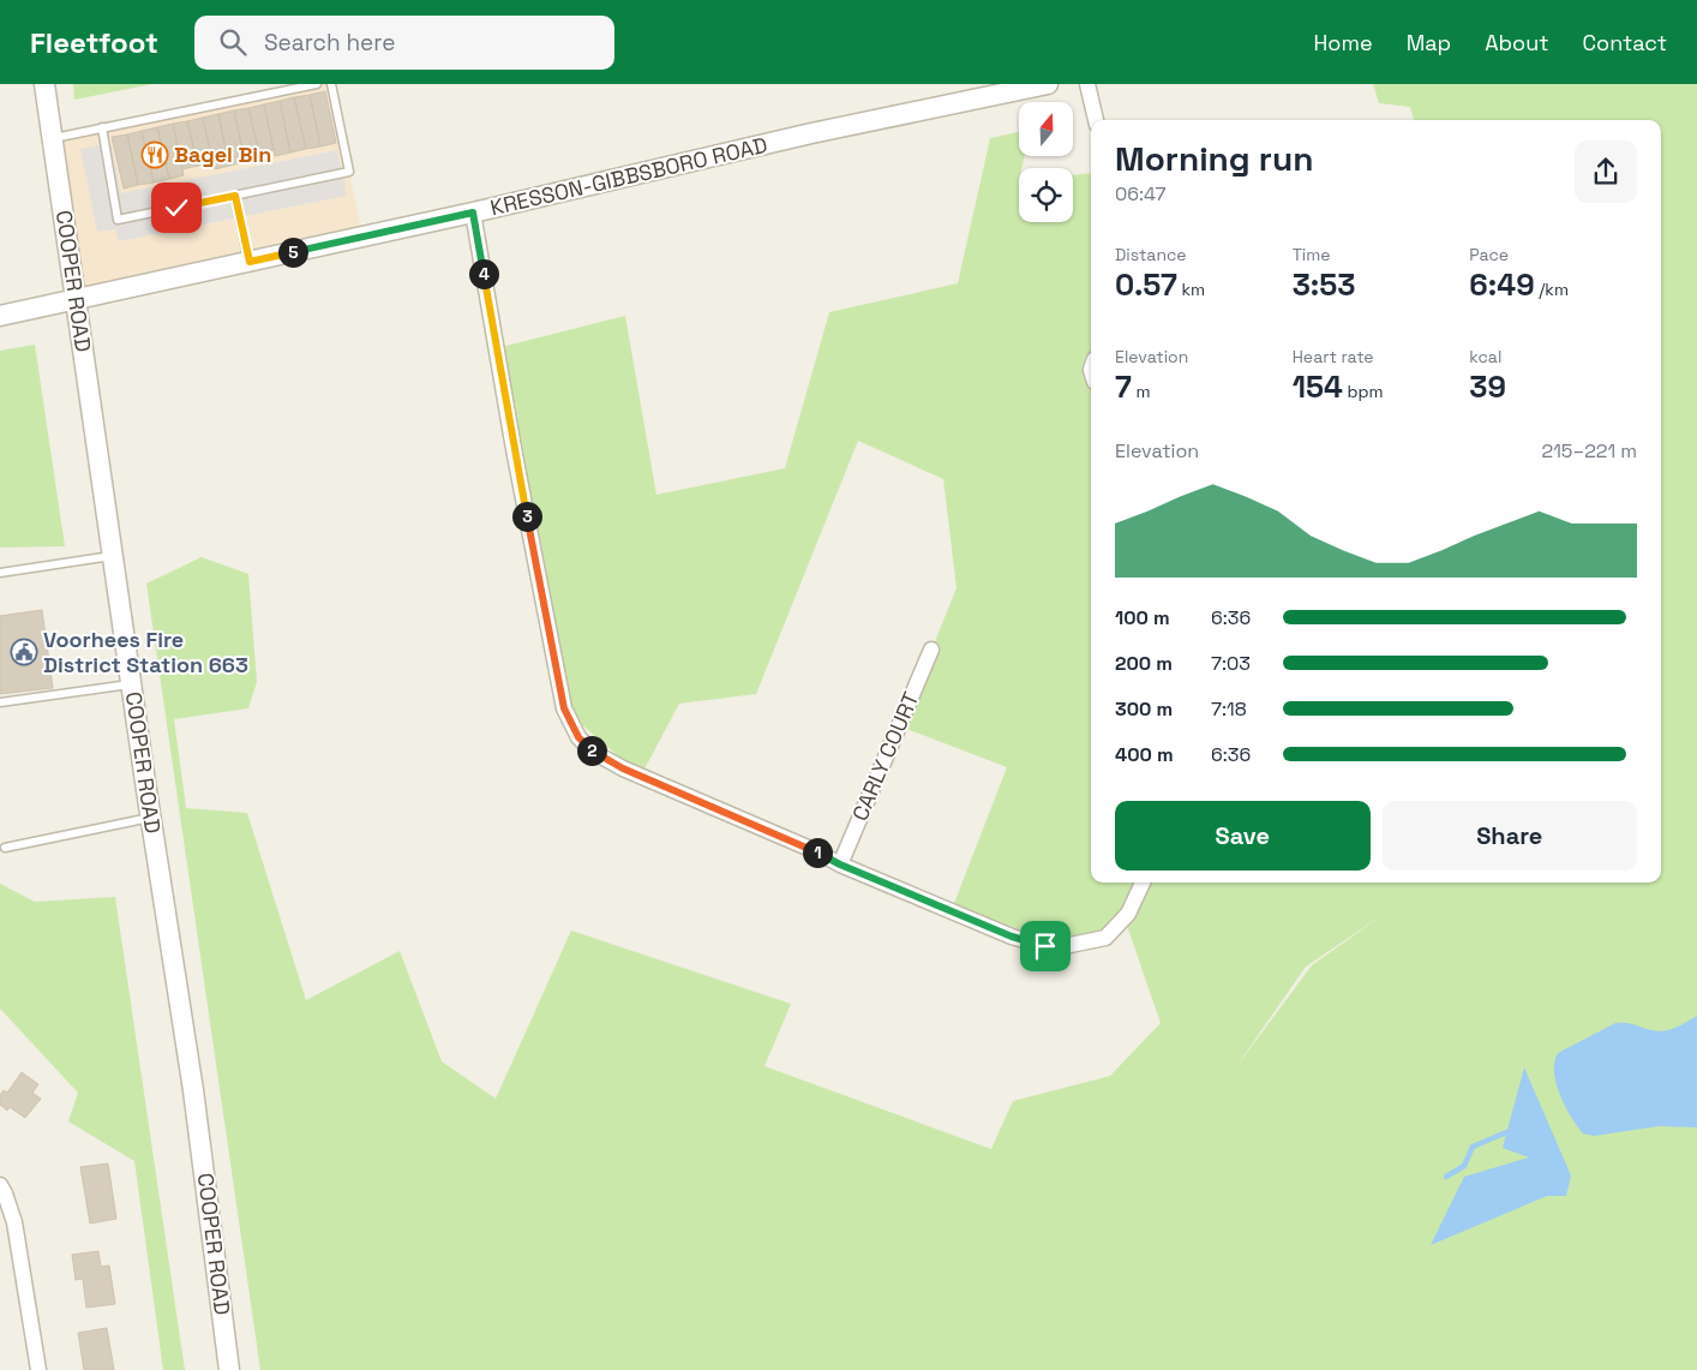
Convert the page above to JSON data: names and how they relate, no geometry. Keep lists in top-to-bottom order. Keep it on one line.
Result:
{"streets":{"street":["KRESSON-GIBBSBORO ROAD","COOPER ROAD","CARLY COURT"]},"crossings":[["KRESSON-GIBBSBORO ROAD","COOPER ROAD"]],"places":{"restaurant":["Bagel Bin"],"public building":["Voorhees Fire District Station 663"]},"north":"top","page":{"header":"Fleetfoot","search":"Search here","nav":["Home","Map","About","Contact"],"heading":["Morning run","06:47"],"stats":[["Distance","0.57 km"],["Time","3:53"],["Pace","6:49 /km"],["Elevation","7 m"],["Heart rate","154 bpm"],["kcal","39"]],"pins":["5","4","3","2","1"],"chart":["Elevation","215–221 m"],"list":[{"name":"100 m","note":"6:36"},{"name":"200 m","note":"7:03"},{"name":"300 m","note":"7:18"},{"name":"400 m","note":"6:36"}],"buttons":["Save","Share"]}}
